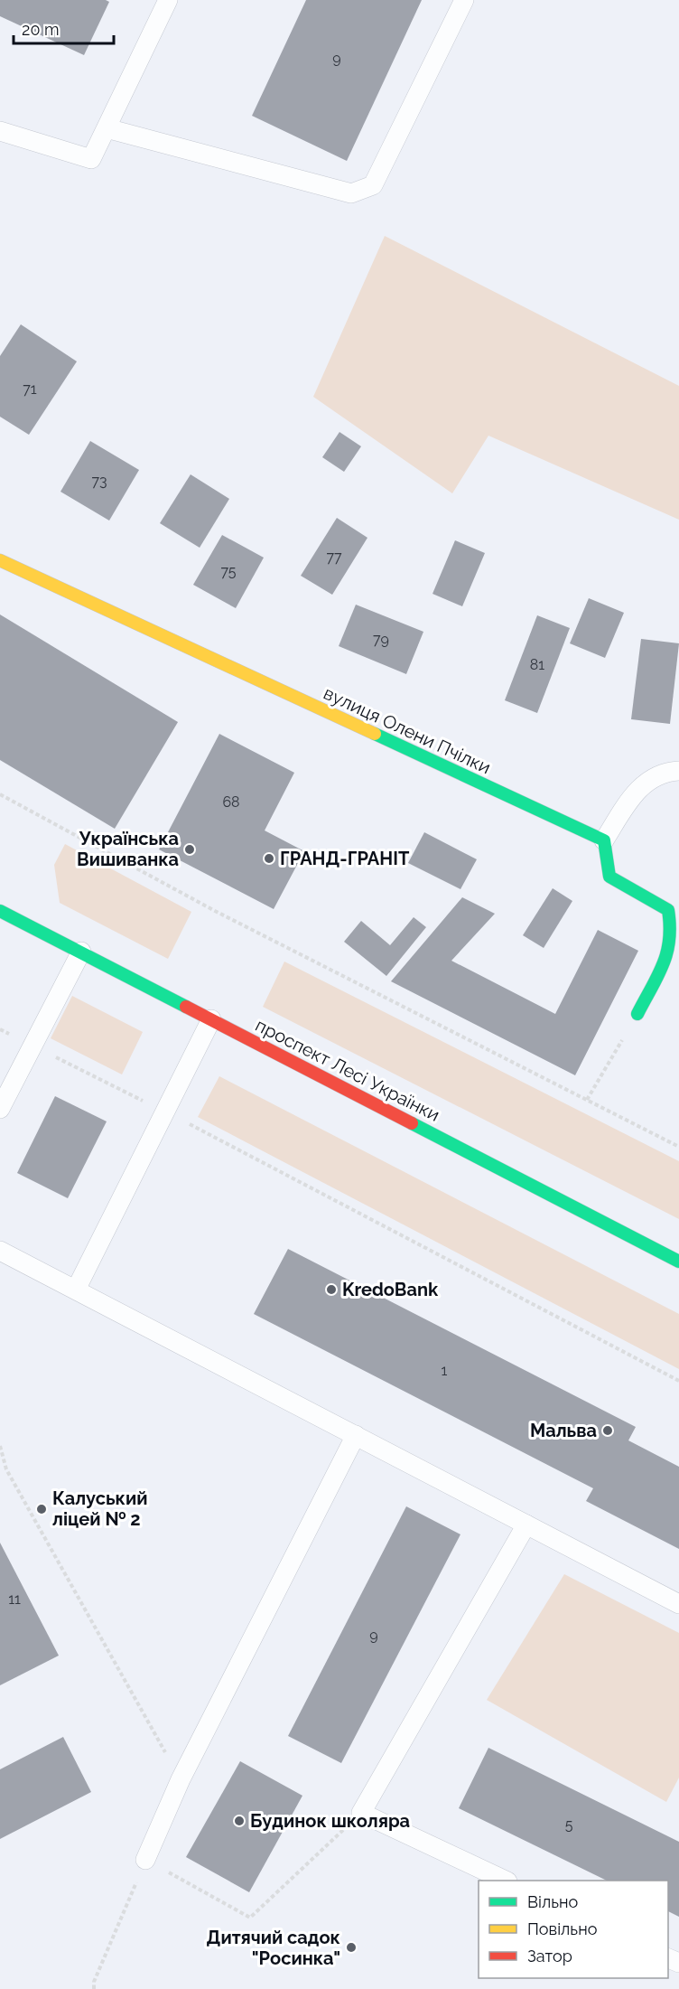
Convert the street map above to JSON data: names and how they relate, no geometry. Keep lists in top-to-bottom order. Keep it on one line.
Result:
{"streets":{"street":["вулиця Олени Пчілки","проспект Лесі Українки"]},"places":["Українська Вишиванка","ГРАНД-ГРАНІТ","KredoBank","Мальва","Калуський ліцей № 2","Будинок школяра","Дитячий садок \"Росинка\""],"house_numbers":["9","71","73","77","75","79","81","68","1","11","9","5"],"legend":["Вільно","Повільно","Затор"],"scale_bar":"20 m"}
